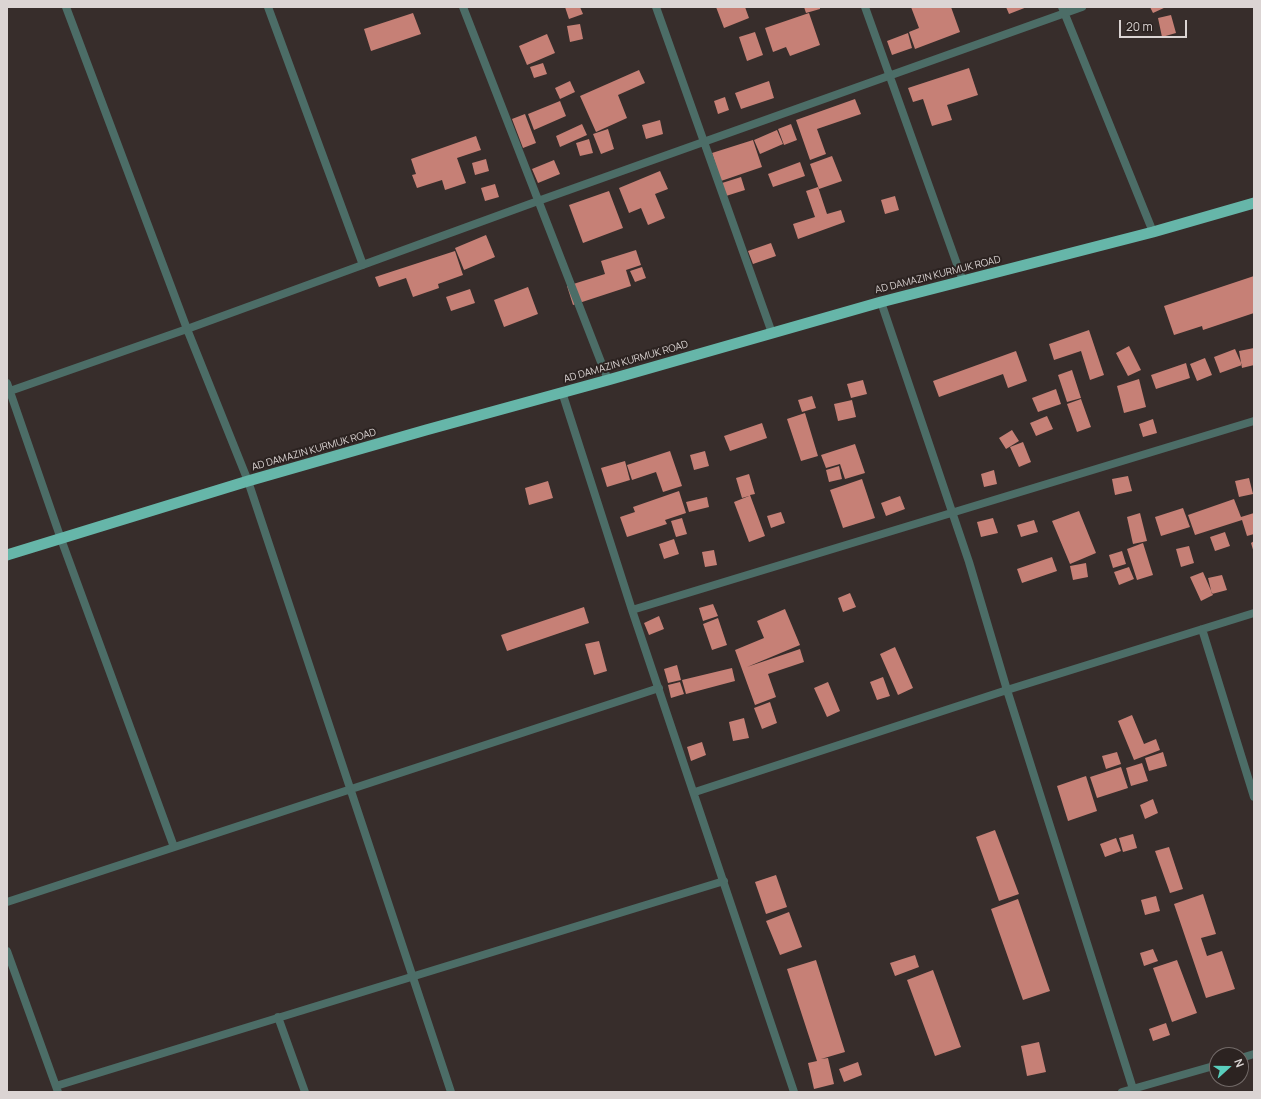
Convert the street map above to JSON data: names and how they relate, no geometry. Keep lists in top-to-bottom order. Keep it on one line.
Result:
{"streets":{"highway":["AD DAMAZIN KURMUK ROAD"]},"scale_bar":"20 m","north":"right"}
